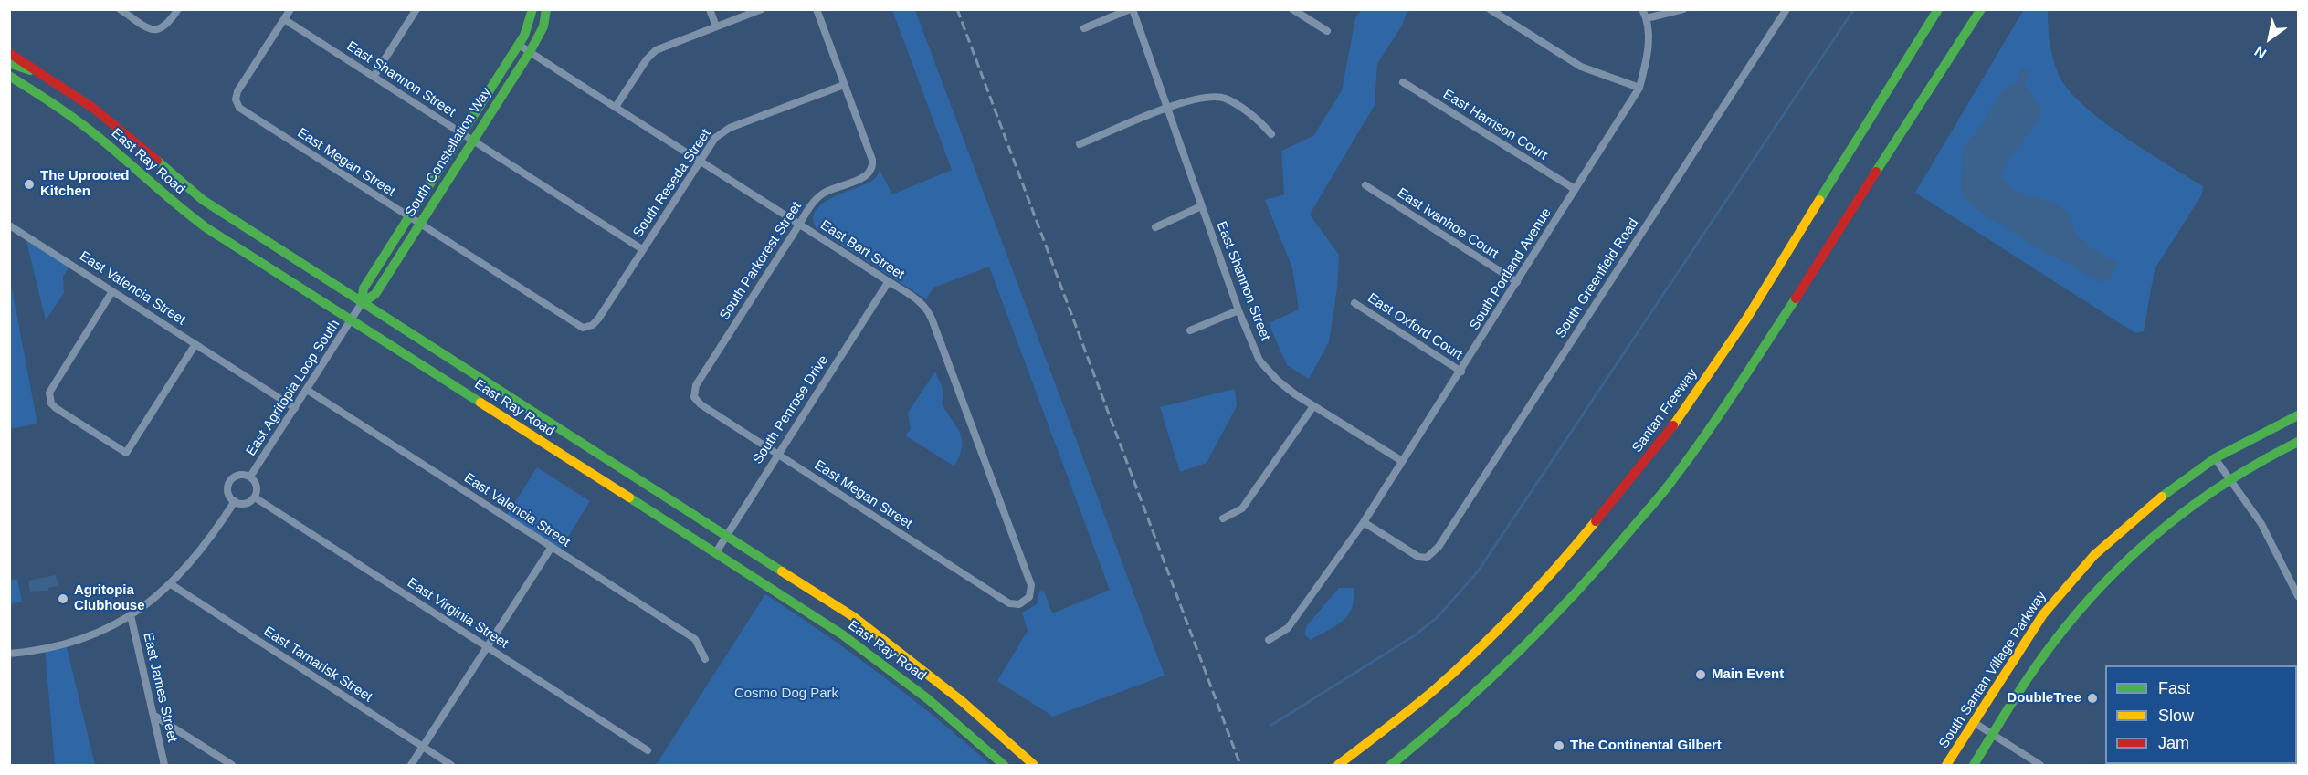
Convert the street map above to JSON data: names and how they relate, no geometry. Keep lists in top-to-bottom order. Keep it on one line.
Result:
{"streets":{"main road":["South Constellation Way","East Ray Road","Santan Freeway","South Santan Village Parkway"],"street":["East Shannon Street","East Harrison Court","East Megan Street","South Reseda Street","East Ivanhoe Court","East Bart Street","South Parkcrest Street","South Portland Avenue","South Greenfield Road","East Valencia Street","East Oxford Court","East Agritopia Loop South","South Penrose Drive","East Virginia Street","East Tamarisk Street","East James Street"]},"crossings":[["East Shannon Street","South Constellation Way"],["East Shannon Street","East Megan Street"],["East Shannon Street","South Reseda Street"],["East Shannon Street","South Portland Avenue"],["East Harrison Court","South Portland Avenue"],["South Constellation Way","East Ray Road"],["South Constellation Way","East Megan Street"],["South Constellation Way","East Bart Street"],["South Constellation Way","East Agritopia Loop South"],["East Ray Road","East Agritopia Loop South"],["East Ray Road","South Penrose Drive"],["East Megan Street","South Reseda Street"],["East Megan Street","East Bart Street"],["East Megan Street","South Parkcrest Street"],["East Megan Street","South Penrose Drive"],["South Reseda Street","East Bart Street"],["South Reseda Street","South Parkcrest Street"],["East Ivanhoe Court","South Portland Avenue"],["East Bart Street","South Parkcrest Street"],["East Bart Street","South Penrose Drive"],["South Portland Avenue","South Greenfield Road"],["South Portland Avenue","East Oxford Court"],["East Valencia Street","East Agritopia Loop South"],["East Agritopia Loop South","East Virginia Street"]],"parks":["Cosmo Dog Park"],"places":["The Uprooted Kitchen","Agritopia Clubhouse","Main Event","DoubleTree","The Continental Gilbert"],"legend":["Fast","Slow","Jam"],"north":"bottom left"}
